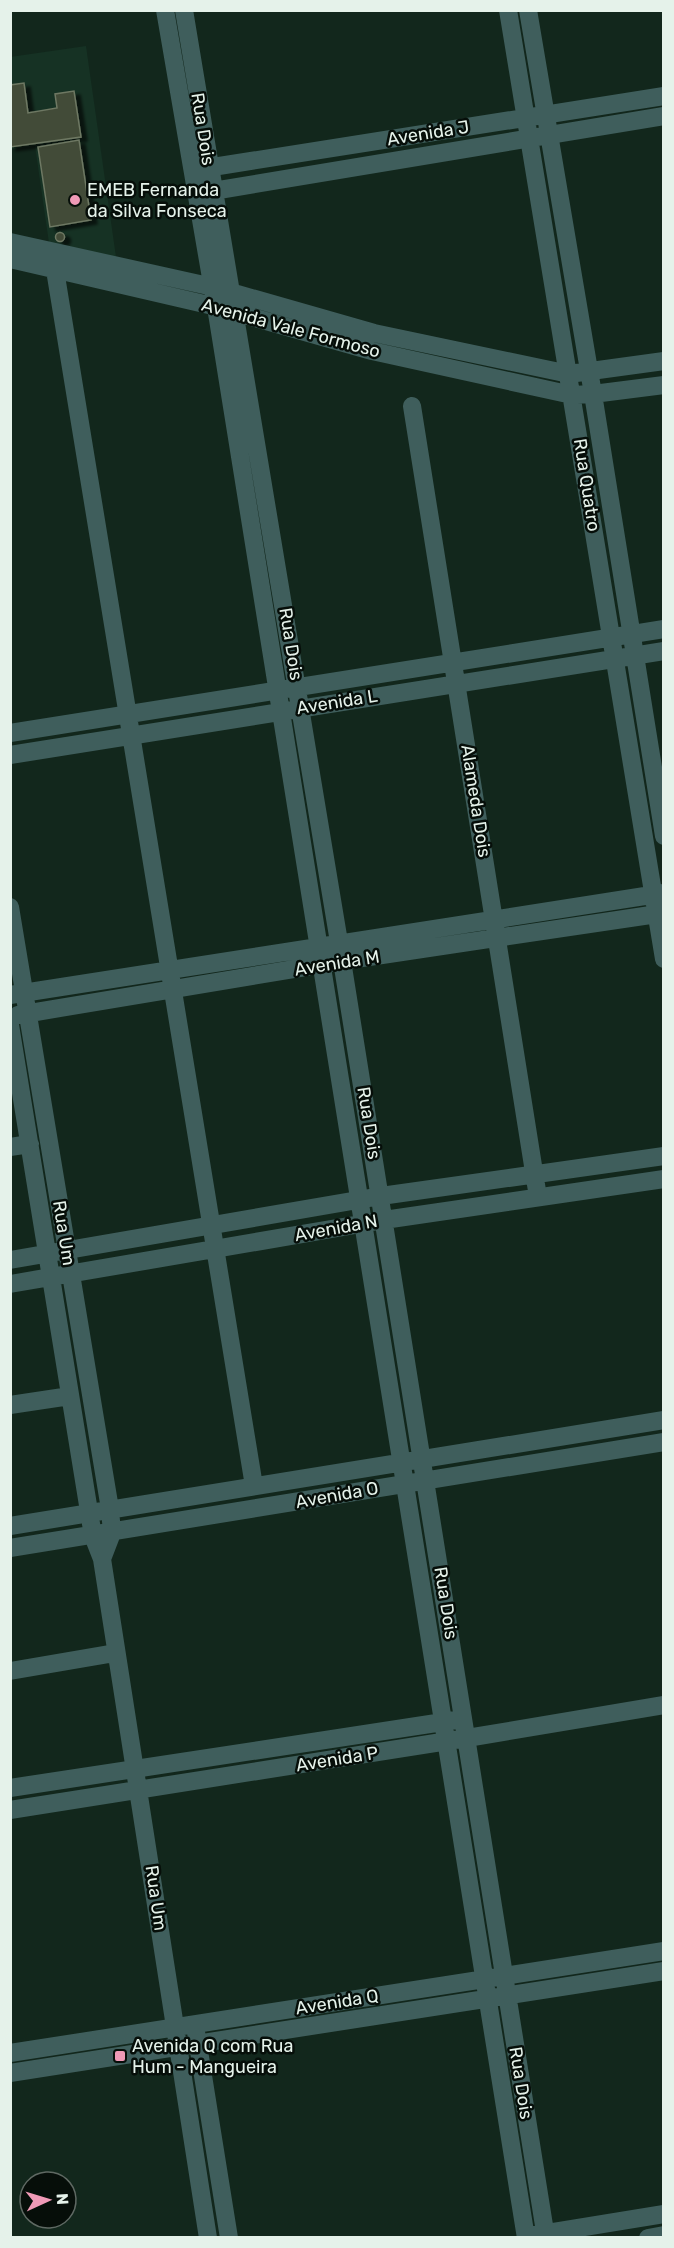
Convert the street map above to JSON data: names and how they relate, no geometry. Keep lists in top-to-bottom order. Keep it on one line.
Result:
{"streets":{"street":["Rua Dois","Avenida J","Avenida Vale Formoso","Rua Quatro","Avenida L","Alameda Dois","Avenida M","Avenida N","Rua Um","Avenida O","Avenida P","Avenida Q"]},"crossings":[["Rua Dois","Avenida J"],["Rua Dois","Avenida Vale Formoso"],["Rua Dois","Avenida L"],["Rua Dois","Avenida M"],["Rua Dois","Avenida N"],["Rua Dois","Avenida O"],["Rua Dois","Avenida P"],["Rua Dois","Avenida Q"],["Avenida J","Rua Quatro"],["Avenida Vale Formoso","Rua Quatro"],["Rua Quatro","Avenida L"],["Rua Quatro","Avenida M"],["Avenida L","Alameda Dois"],["Alameda Dois","Avenida M"],["Alameda Dois","Avenida N"],["Avenida M","Rua Um"],["Avenida N","Rua Um"],["Rua Um","Avenida O"],["Rua Um","Avenida P"],["Rua Um","Avenida Q"]],"places":{"other":["EMEB Fernanda da Silva Fonseca"],"transit":["Avenida Q com Rua Hum - Mangueira"]},"north":"right"}
